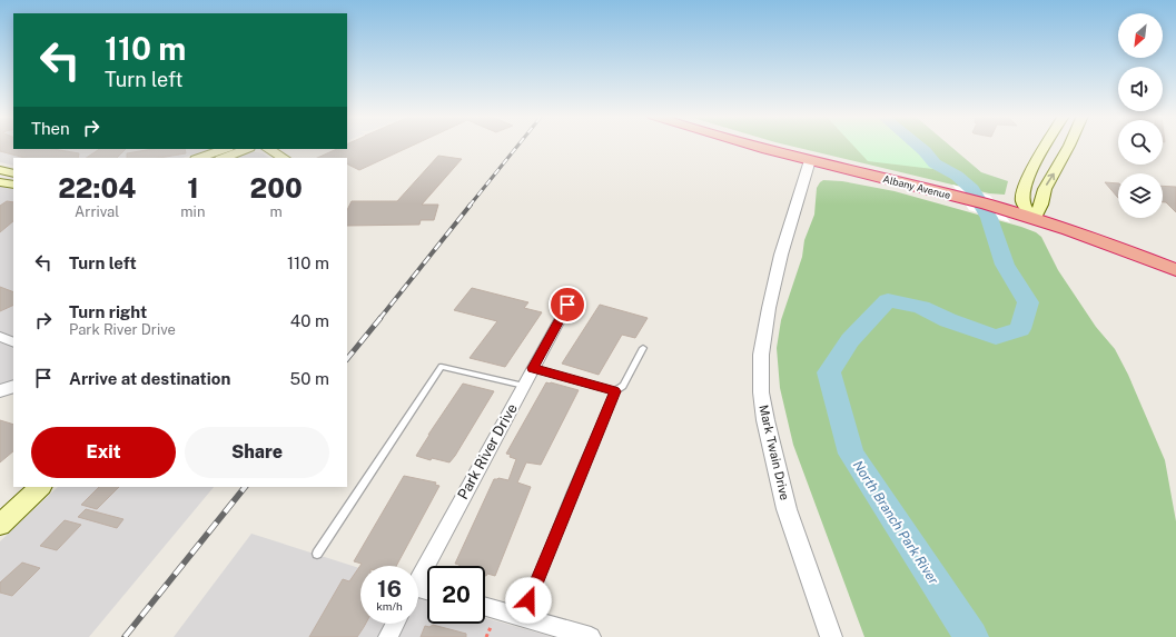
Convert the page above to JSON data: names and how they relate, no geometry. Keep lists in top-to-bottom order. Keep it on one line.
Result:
{"streets":{"highway":["Albany Avenue"],"street":["Park River Drive","Mark Twain Drive"]},"crossings":[["Albany Avenue","Mark Twain Drive"]],"water":["North Branch Park River"],"north":"bottom left","page":{"turn":["110 m","Turn left"],"then":"Then","eta":["22:04","Arrival","1","min","200","m"],"list":[{"name":"Turn left","value":"110 m"},{"name":"Turn right","note":"Park River Drive","value":"40 m"},{"name":"Arrive at destination","value":"50 m"}],"buttons":["Exit","Share"],"speed":"16 km/h","limit":"20"}}
